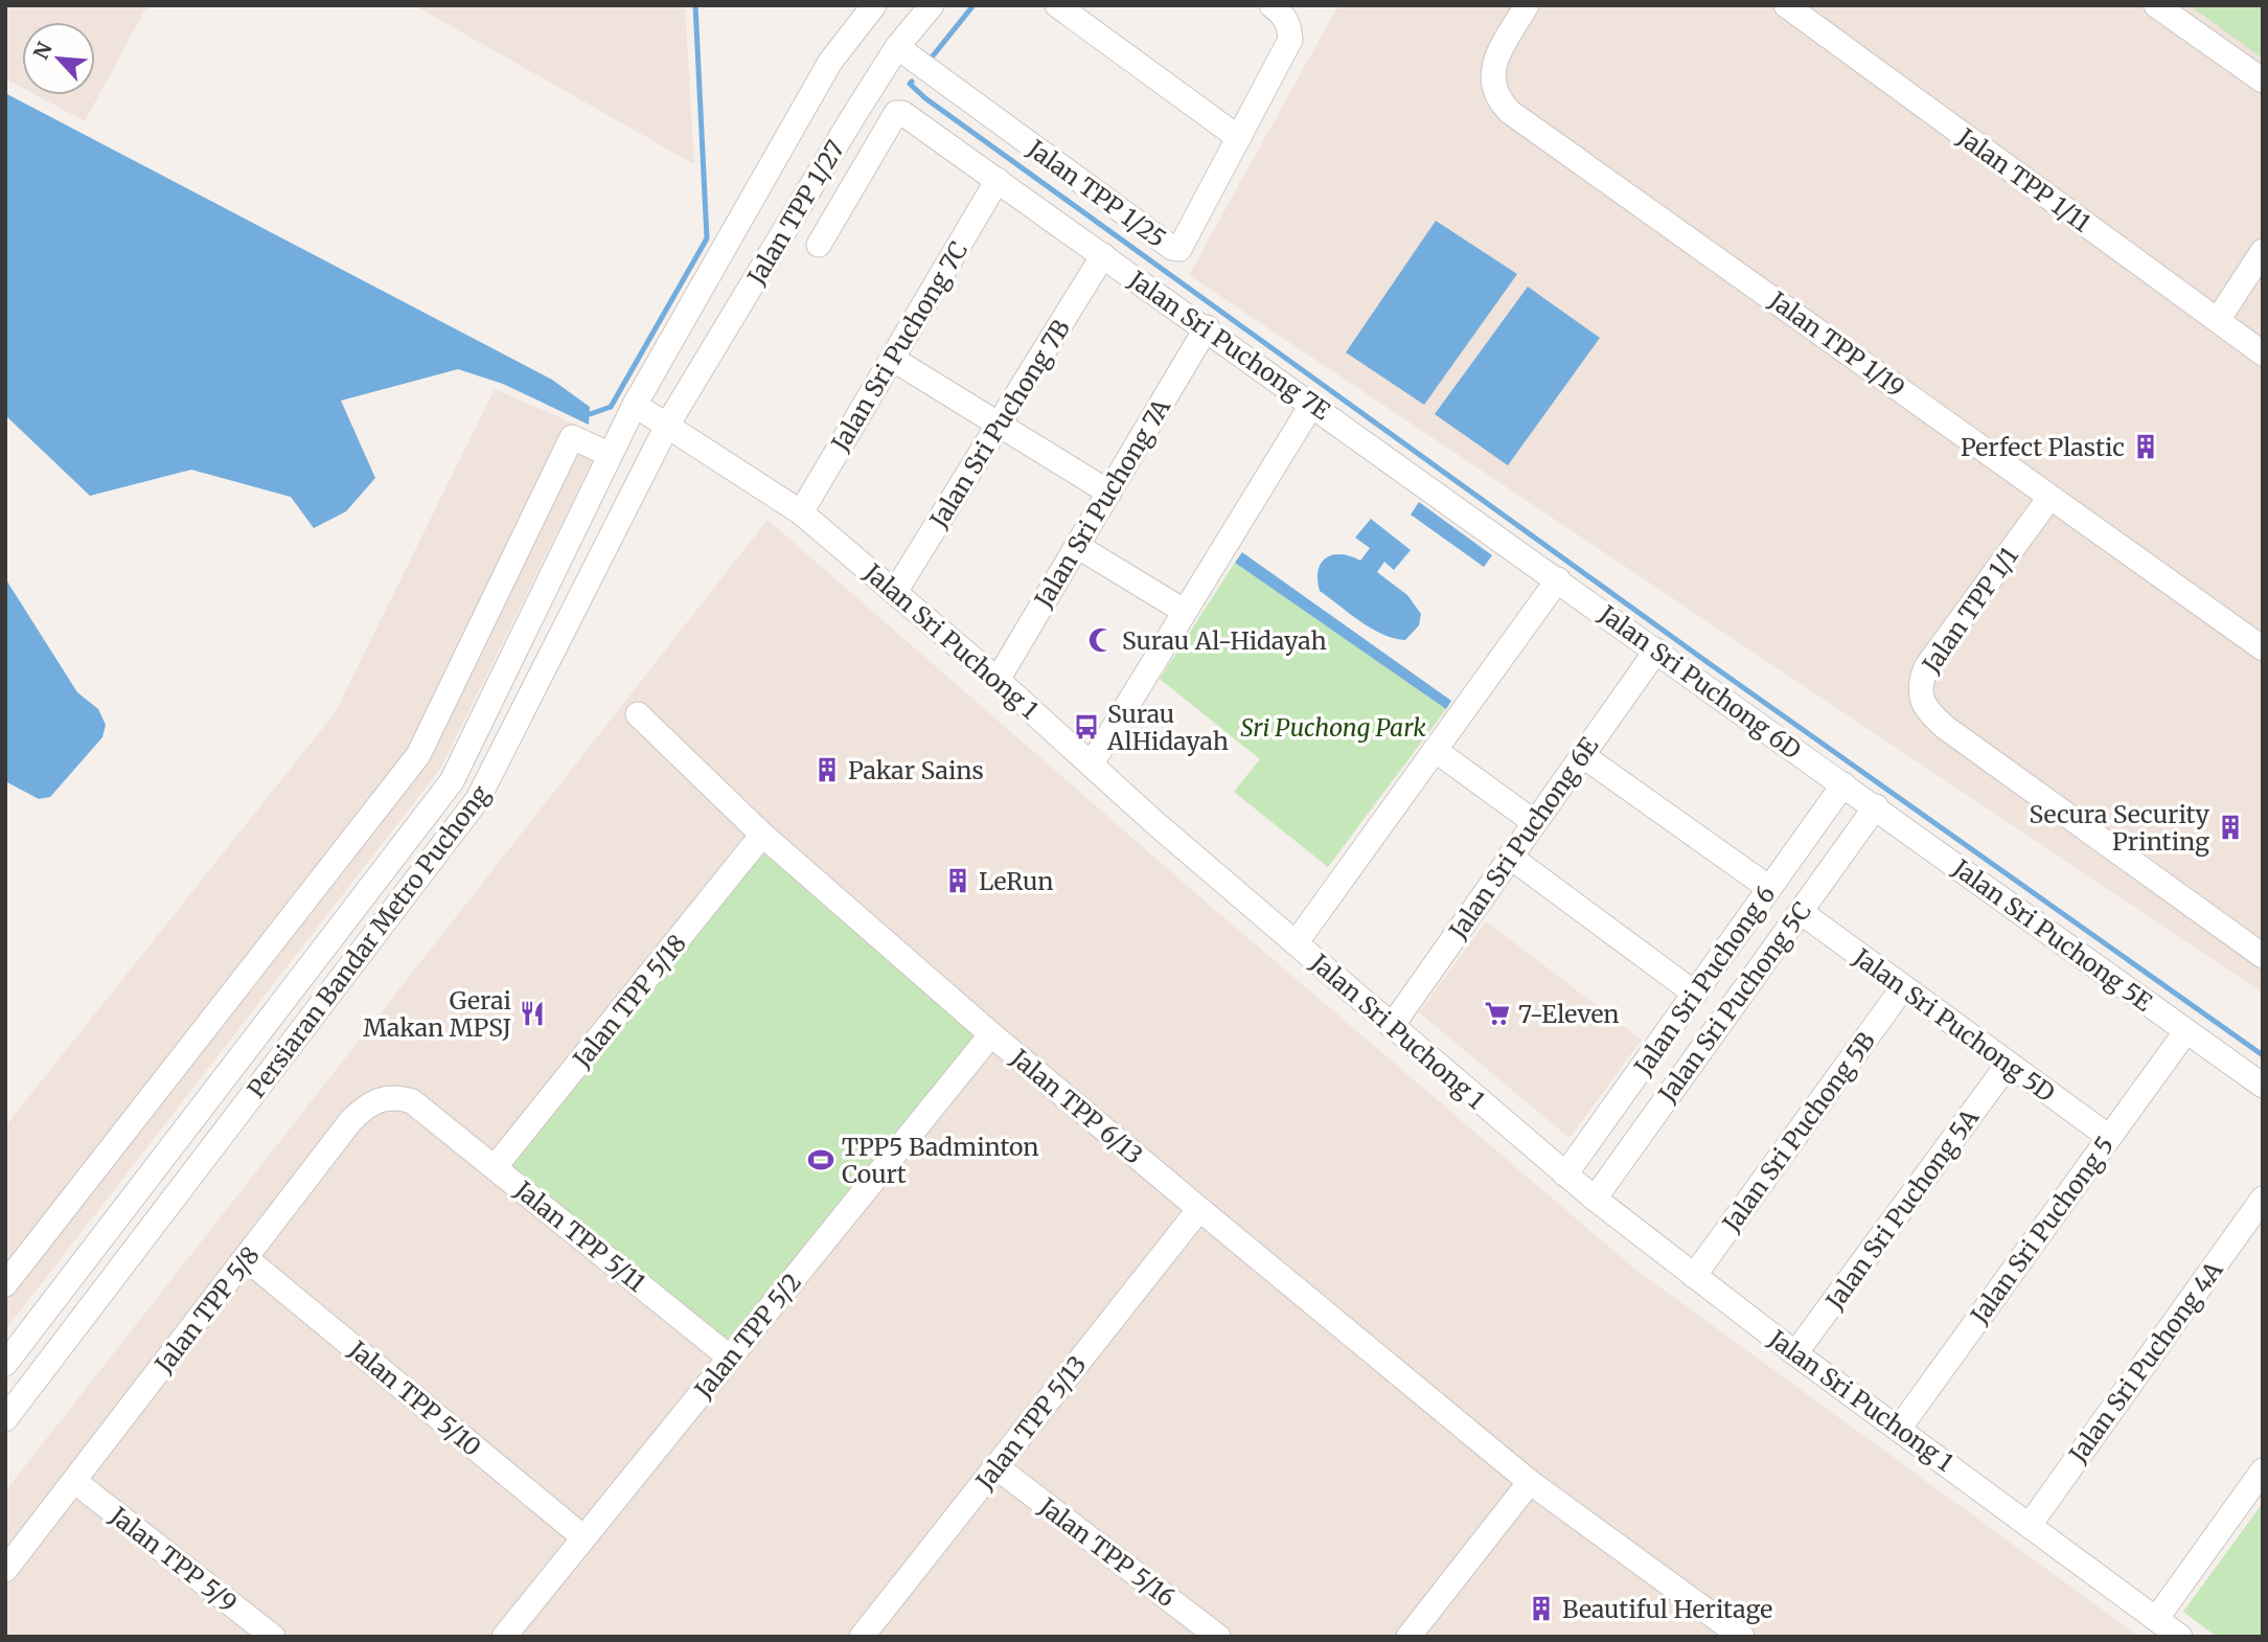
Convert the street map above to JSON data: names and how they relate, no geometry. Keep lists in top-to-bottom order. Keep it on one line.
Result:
{"streets":{"street":["Jalan TPP 1/11","Jalan TPP 1/25","Jalan TPP 1/27","Jalan TPP 1/19","Jalan Sri Puchong 7E","Jalan Sri Puchong 7C","Jalan Sri Puchong 7B","Jalan Sri Puchong 7A","Jalan TPP 1/1","Jalan Sri Puchong 1","Jalan Sri Puchong 6D","Jalan Sri Puchong 6E","Jalan Sri Puchong 5E","Persiaran Bandar Metro Puchong","Jalan Sri Puchong 6","Jalan TPP 5/18","Jalan Sri Puchong 5C","Jalan Sri Puchong 5D","Jalan TPP 6/13","Jalan Sri Puchong 5B","Jalan Sri Puchong 5A","Jalan Sri Puchong 5","Jalan TPP 5/11","Jalan TPP 5/8","Jalan TPP 5/2","Jalan Sri Puchong 4A","Jalan TPP 5/10","Jalan TPP 5/13","Jalan TPP 5/16","Jalan TPP 5/9"]},"crossings":[["Jalan TPP 1/25","Jalan TPP 1/27"],["Jalan TPP 1/27","Jalan Sri Puchong 1"],["Jalan TPP 1/27","Persiaran Bandar Metro Puchong"],["Jalan TPP 1/19","Jalan TPP 1/1"],["Jalan Sri Puchong 7E","Jalan Sri Puchong 7C"],["Jalan Sri Puchong 7E","Jalan Sri Puchong 7B"],["Jalan Sri Puchong 7E","Jalan Sri Puchong 7A"],["Jalan Sri Puchong 7E","Jalan Sri Puchong 6D"],["Jalan Sri Puchong 7C","Jalan Sri Puchong 1"],["Jalan Sri Puchong 7B","Jalan Sri Puchong 1"],["Jalan Sri Puchong 7A","Jalan Sri Puchong 1"],["Jalan Sri Puchong 1","Jalan Sri Puchong 6E"],["Jalan Sri Puchong 1","Persiaran Bandar Metro Puchong"],["Jalan Sri Puchong 1","Jalan Sri Puchong 6"],["Jalan Sri Puchong 1","Jalan Sri Puchong 5C"],["Jalan Sri Puchong 1","Jalan Sri Puchong 5B"],["Jalan Sri Puchong 1","Jalan Sri Puchong 5A"],["Jalan Sri Puchong 1","Jalan Sri Puchong 5"],["Jalan Sri Puchong 1","Jalan Sri Puchong 4A"],["Jalan Sri Puchong 6D","Jalan Sri Puchong 6E"],["Jalan Sri Puchong 6D","Jalan Sri Puchong 5E"],["Jalan Sri Puchong 6D","Jalan Sri Puchong 6"],["Jalan Sri Puchong 5E","Jalan Sri Puchong 6"],["Jalan Sri Puchong 5E","Jalan Sri Puchong 5C"],["Jalan Sri Puchong 5E","Jalan Sri Puchong 5"],["Jalan TPP 5/18","Jalan TPP 6/13"],["Jalan TPP 5/18","Jalan TPP 5/11"],["Jalan Sri Puchong 5C","Jalan Sri Puchong 5D"],["Jalan Sri Puchong 5D","Jalan Sri Puchong 5B"],["Jalan Sri Puchong 5D","Jalan Sri Puchong 5A"],["Jalan Sri Puchong 5D","Jalan Sri Puchong 5"],["Jalan TPP 6/13","Jalan TPP 5/2"],["Jalan TPP 6/13","Jalan TPP 5/13"],["Jalan TPP 5/11","Jalan TPP 5/8"],["Jalan TPP 5/11","Jalan TPP 5/2"],["Jalan TPP 5/8","Jalan TPP 5/10"],["Jalan TPP 5/8","Jalan TPP 5/9"],["Jalan TPP 5/2","Jalan TPP 5/10"],["Jalan TPP 5/13","Jalan TPP 5/16"]],"parks":["Sri Puchong Park"],"places":{"building":["Perfect Plastic","Pakar Sains","Secura Security Printing","LeRun","Beautiful Heritage"],"mosque":["Surau Al-Hidayah"],"bus stop":["Surau AlHidayah"],"restaurant":["Gerai Makan MPSJ"],"supermarket":["7-Eleven"],"sports":["TPP5 Badminton Court"]},"north":"top left"}
